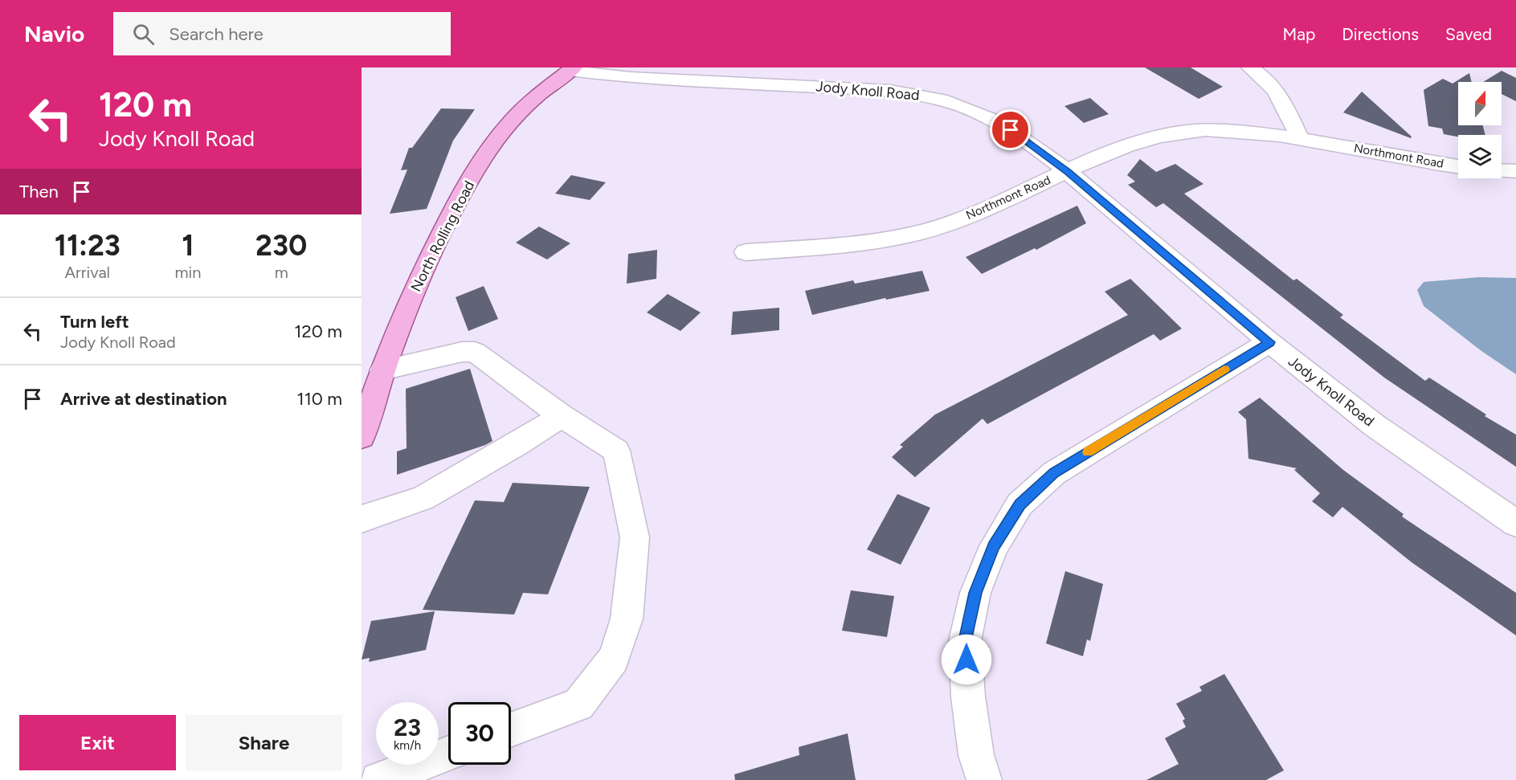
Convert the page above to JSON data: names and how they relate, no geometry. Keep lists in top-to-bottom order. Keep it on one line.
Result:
{"streets":{"main road":["North Rolling Road"],"street":["Jody Knoll Road","Northmont Road"]},"crossings":[["Jody Knoll Road","Northmont Road"],["Jody Knoll Road","North Rolling Road"]],"north":"top","page":{"header":"Navio","search":"Search here","nav":["Map","Directions","Saved"],"turn":["120 m","Jody Knoll Road"],"then":"Then","eta":["11:23","Arrival","1","min","230","m"],"list":[{"name":"Turn left","note":"Jody Knoll Road","value":"120 m"},{"name":"Arrive at destination","value":"110 m"}],"speed":"23 km/h","limit":"30","buttons":["Exit","Share"]}}
